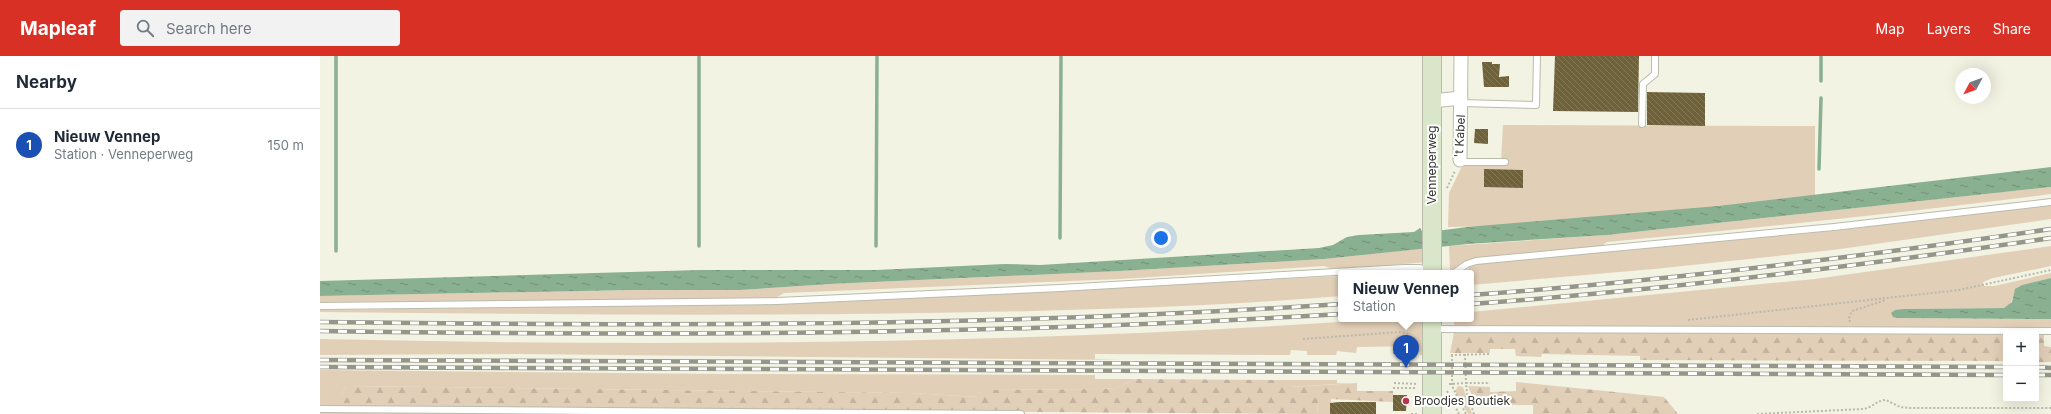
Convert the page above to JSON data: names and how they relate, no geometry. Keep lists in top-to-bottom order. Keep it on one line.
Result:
{"streets":{"main road":["Venneperweg"],"street":["'t Kabel"]},"crossings":[["'t Kabel","Venneperweg"]],"places":["Broodjes Boutiek"],"north":"bottom left","page":{"header":"Mapleaf","search":"Search here","nav":["Map","Layers","Share"],"heading":"Nearby","list":[{"mark":"1","name":"Nieuw Vennep","note":"Station · Venneperweg","value":"150 m"}],"popup":["Nieuw Vennep","Station"],"map_buttons":["+","−"],"pins":"1"}}
